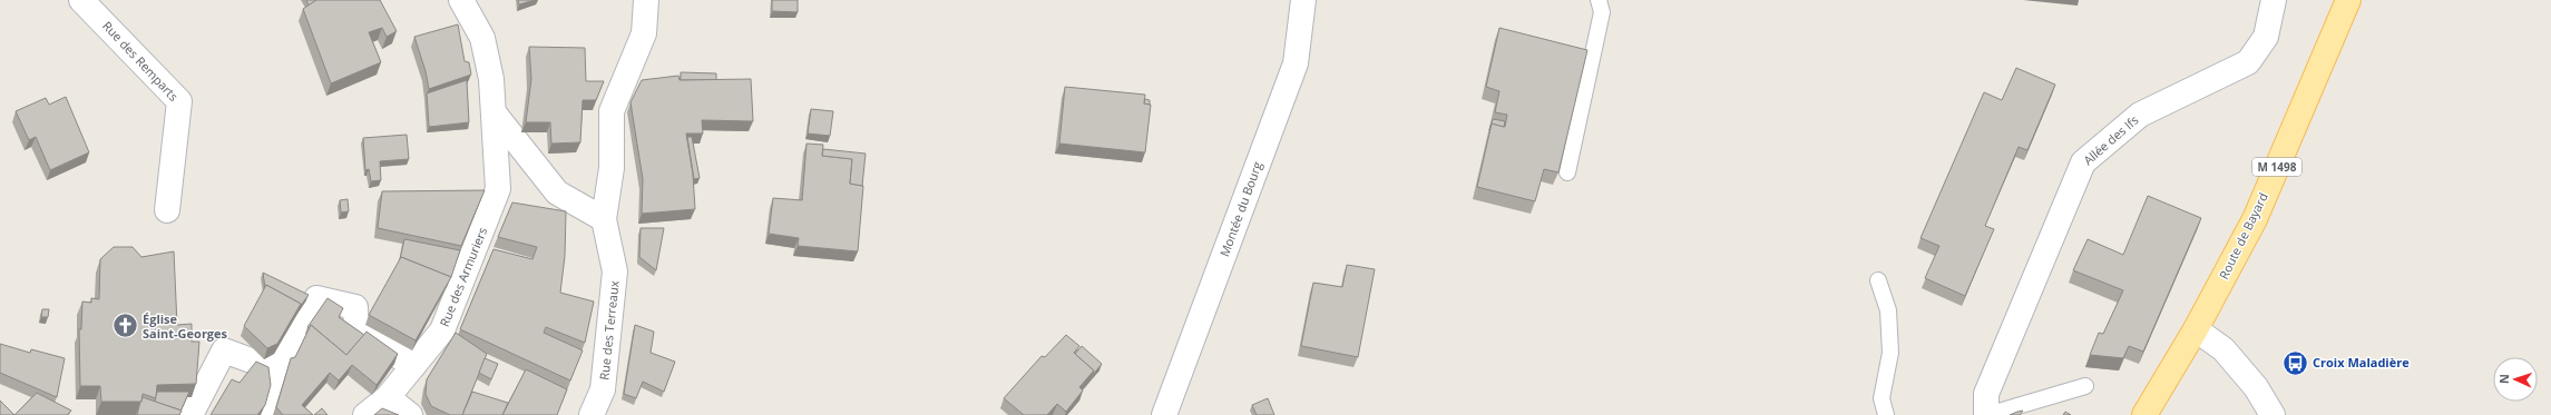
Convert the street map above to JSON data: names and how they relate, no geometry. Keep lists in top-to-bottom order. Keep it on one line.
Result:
{"streets":{"main road":["M 1498","Route de Bayard"],"street":["Rue des Remparts","Allée des Ifs","Montée du Bourg","Rue des Armuriers","Rue des Terreaux"]},"places":{"church":["Église Saint-Georges"],"bus stop":["Croix Maladière"]},"north":"left"}
